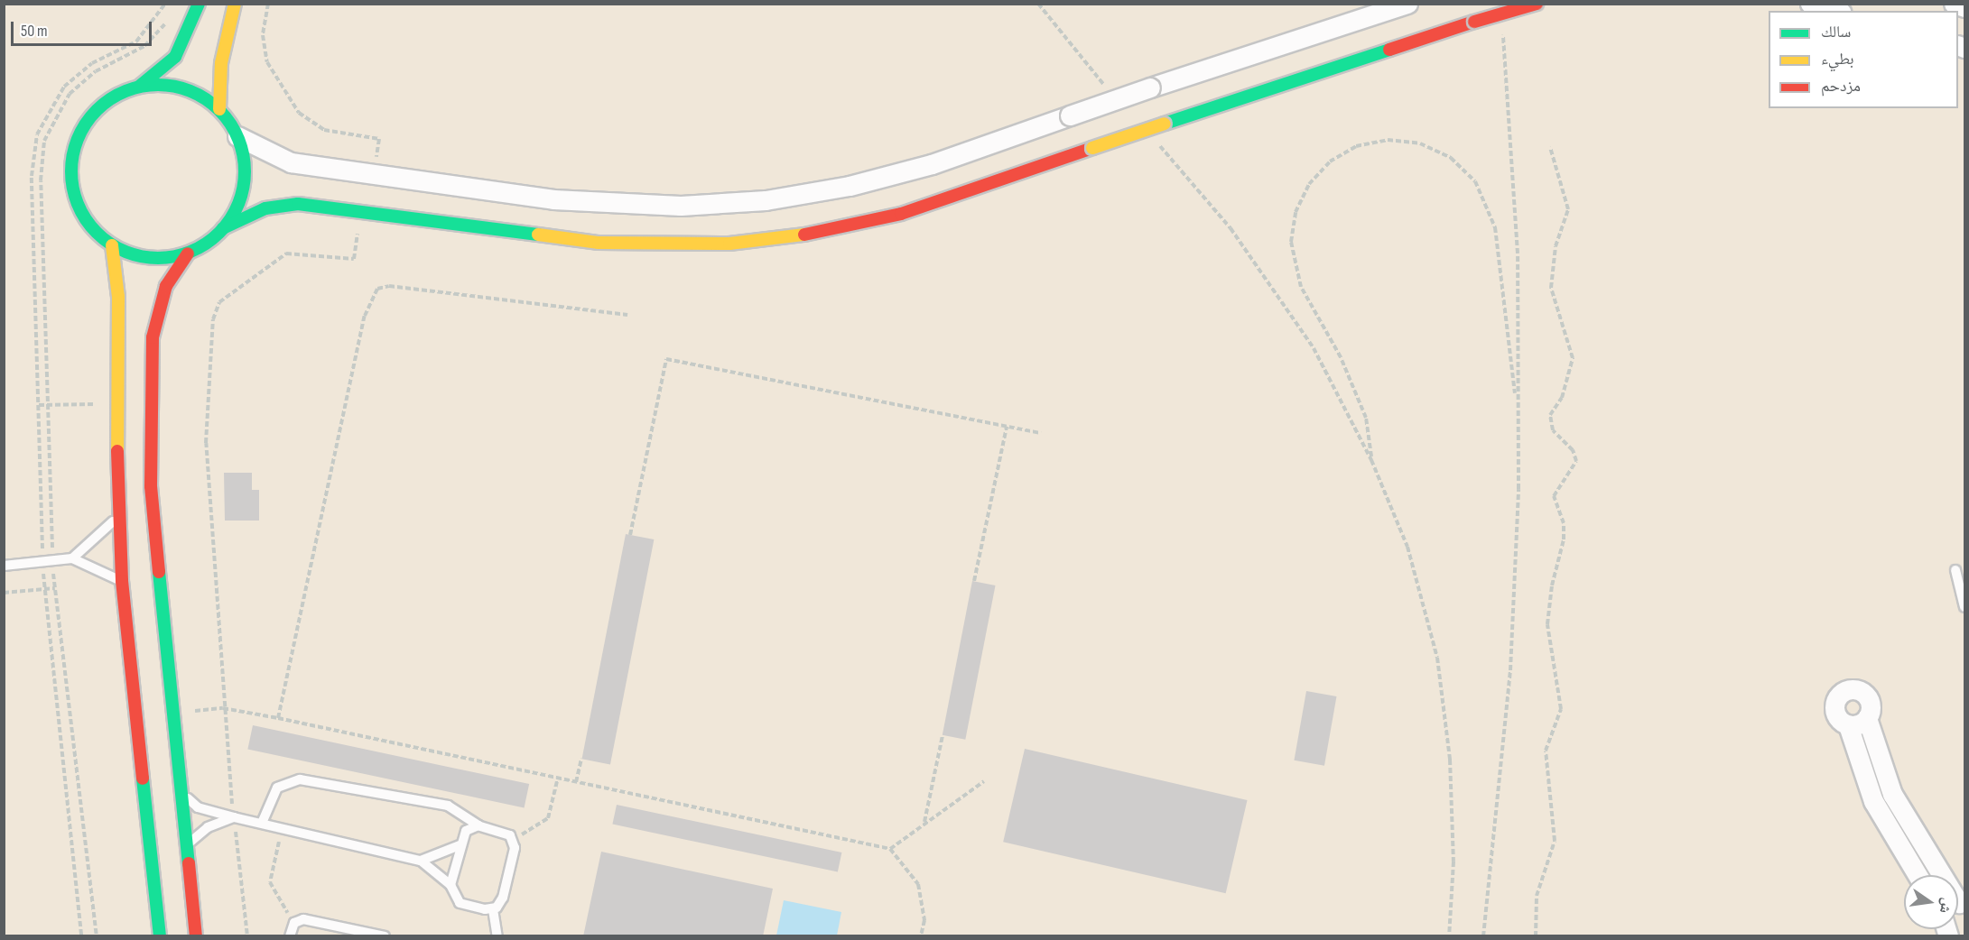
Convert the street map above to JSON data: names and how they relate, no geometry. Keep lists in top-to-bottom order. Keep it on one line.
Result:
{"legend":["سالك","بطيء","مزدحم"],"scale_bar":"50 m","north":"right"}
